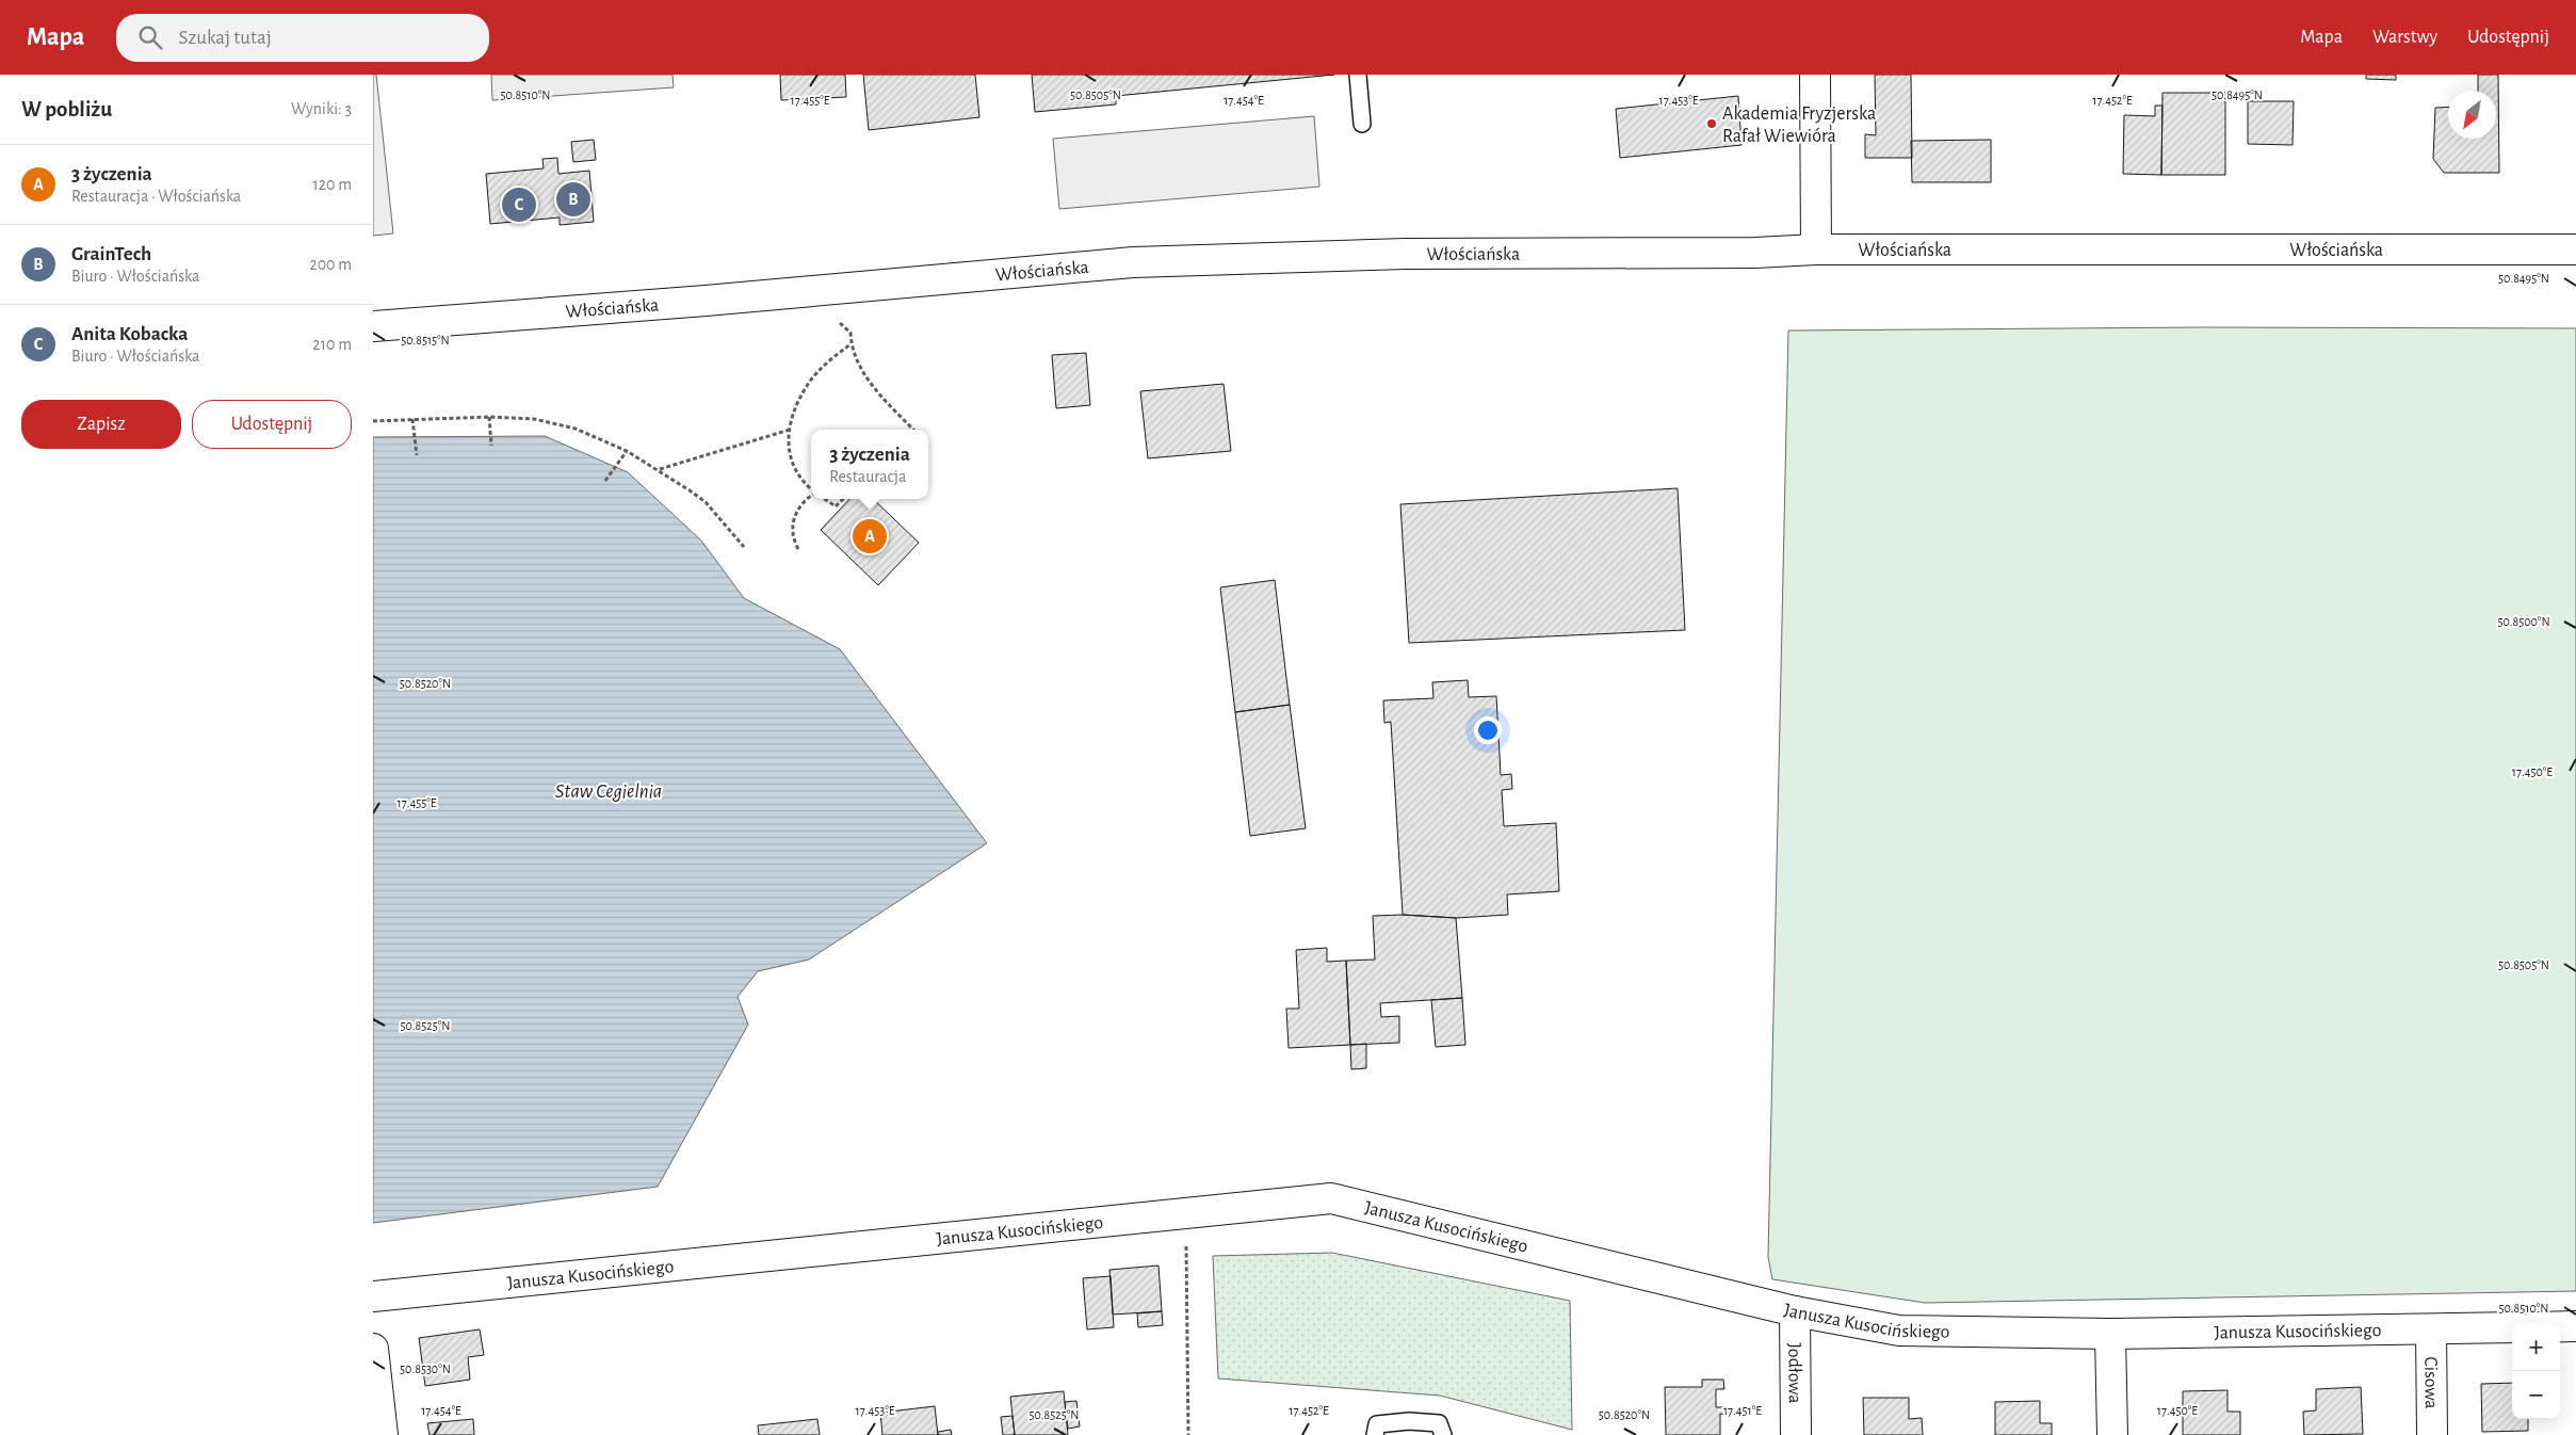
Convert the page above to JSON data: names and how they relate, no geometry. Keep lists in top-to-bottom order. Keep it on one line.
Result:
{"streets":{"street":["Włościańska","Janusza Kusocińskiego","Jodłowa","Cisowa"]},"crossings":[["Janusza Kusocińskiego","Jodłowa"],["Janusza Kusocińskiego","Cisowa"]],"water":["Staw Cegielnia"],"places":["Akademia Fryzjerska Rafał Wiewióra"],"north":"bottom left","page":{"header":"Mapa","search":"Szukaj tutaj","nav":["Mapa","Warstwy","Udostępnij"],"heading":["W pobliżu","Wyniki: 3"],"list":[{"mark":"A","name":"3 życzenia","note":"Restauracja · Włościańska","value":"120 m"},{"mark":"B","name":"GrainTech","note":"Biuro · Włościańska","value":"200 m"},{"mark":"C","name":"Anita Kobacka","note":"Biuro · Włościańska","value":"210 m"}],"pins":["B","C","A"],"buttons":["Zapisz","Udostępnij"],"popup":["3 życzenia","Restauracja"],"map_buttons":["+","−"]},"coordinates":["50.8510°N","50.8505°N","50.8495°N","17.455°E","17.454°E","17.453°E","17.452°E","50.8515°N","50.8500°N","50.8520°N","17.450°E","50.8525°N","50.8530°N","17.451°E"]}
